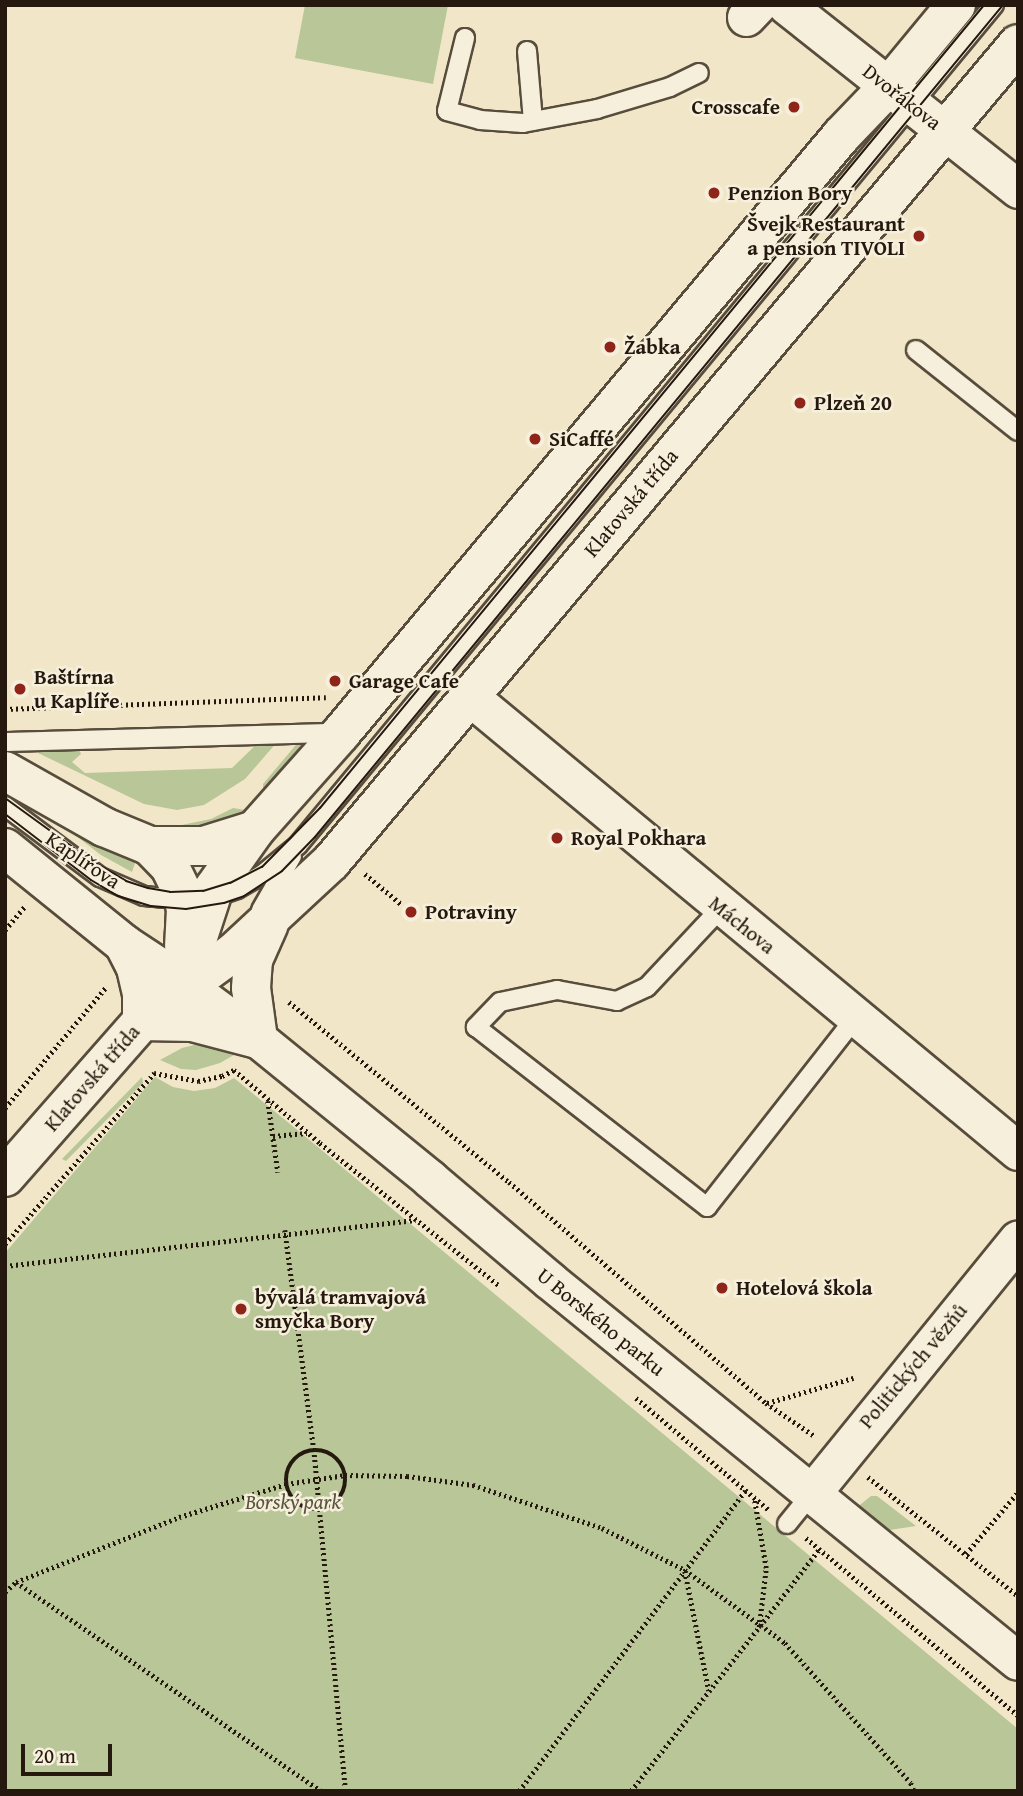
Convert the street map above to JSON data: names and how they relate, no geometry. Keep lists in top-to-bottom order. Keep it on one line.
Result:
{"streets":{"main road":["Klatovská třída","Kaplířova"],"street":["Dvořákova","Máchova","U Borského parku","Politických vězňů"]},"crossings":[["Dvořákova","Klatovská třída"],["Klatovská třída","Kaplířova"],["Klatovská třída","Máchova"],["Klatovská třída","U Borského parku"],["Kaplířova","U Borského parku"],["U Borského parku","Politických vězňů"]],"parks":["Borský park"],"places":["Crosscafe","Penzion Bory","Švejk Restaurant a pension TIVOLI","Žabka","Plzeň 20","SiCaffé","Garage Cafe","Baštírna u Kaplíře","Royal Pokhara","Potraviny","Hotelová škola","bývalá tramvajová smyčka Bory"],"scale_bar":"20 m"}
